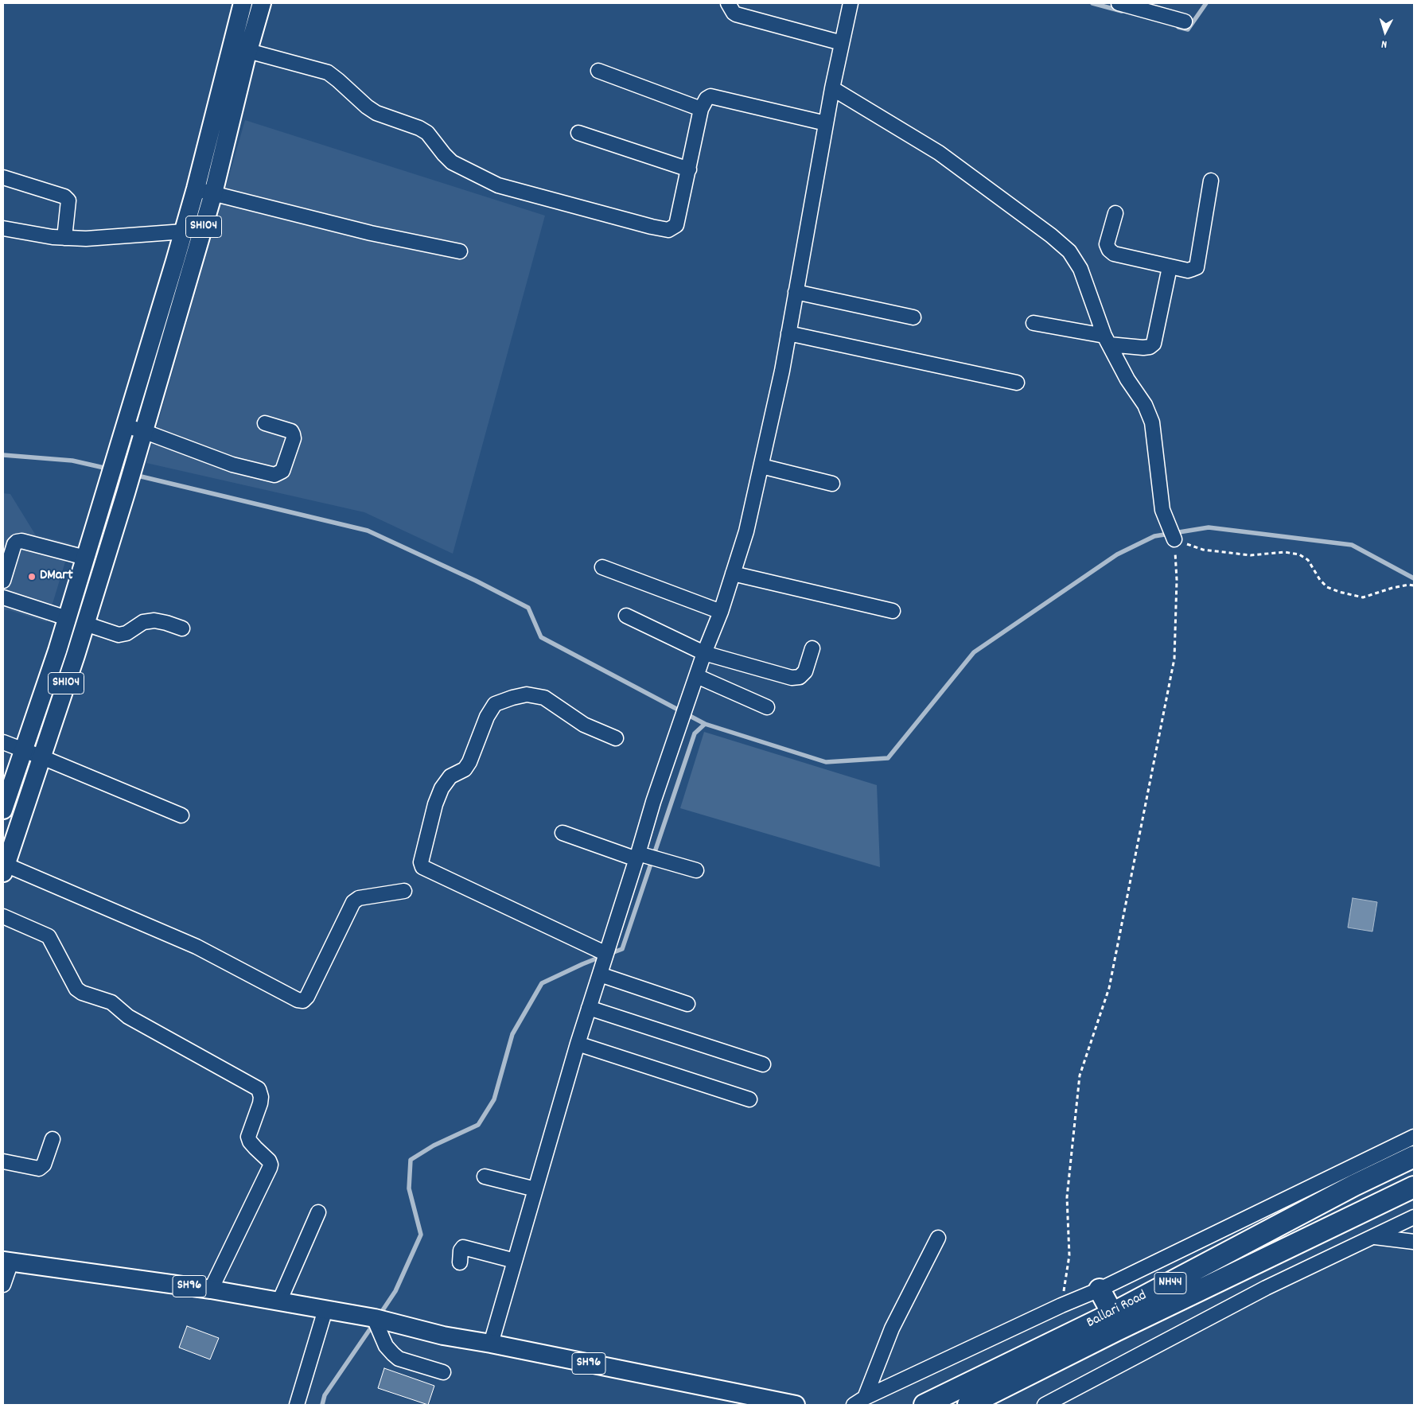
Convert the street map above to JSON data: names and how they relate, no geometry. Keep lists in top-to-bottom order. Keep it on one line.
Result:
{"streets":{"highway":["NH44","Ballari Road"],"main road":["SH104","SH96"]},"places":["DMart"],"north":"bottom"}
